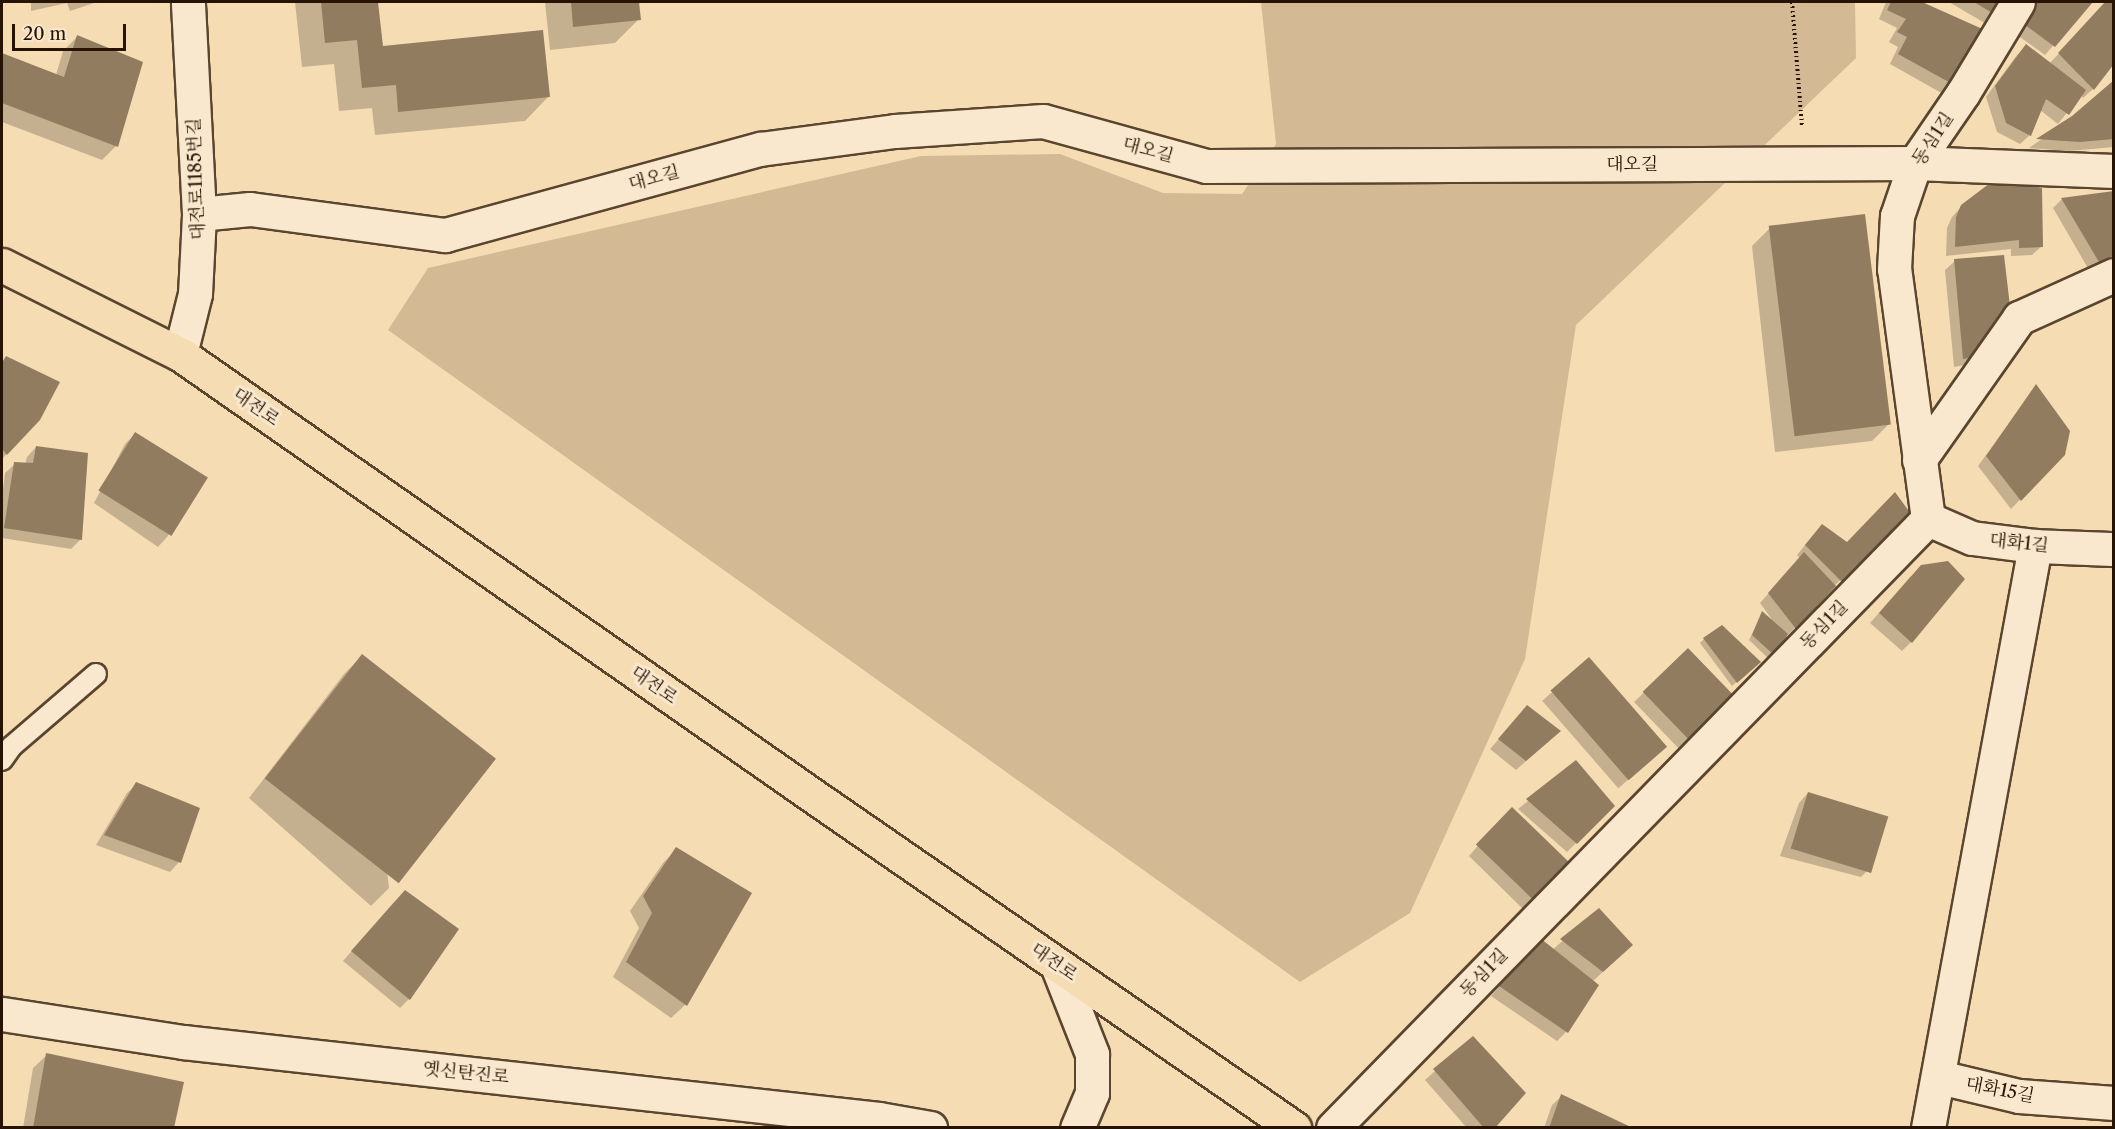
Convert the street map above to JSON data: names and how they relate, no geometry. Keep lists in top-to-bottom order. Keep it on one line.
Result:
{"streets":{"main road":["대전로"],"street":["동심1길","대오길","대전로1185번길","대화1길","옛신탄진로","대화15길"]},"crossings":[["동심1길","대오길"],["동심1길","대화1길"],["대오길","대전로1185번길"],["대전로1185번길","대전로"]],"scale_bar":"20 m"}
